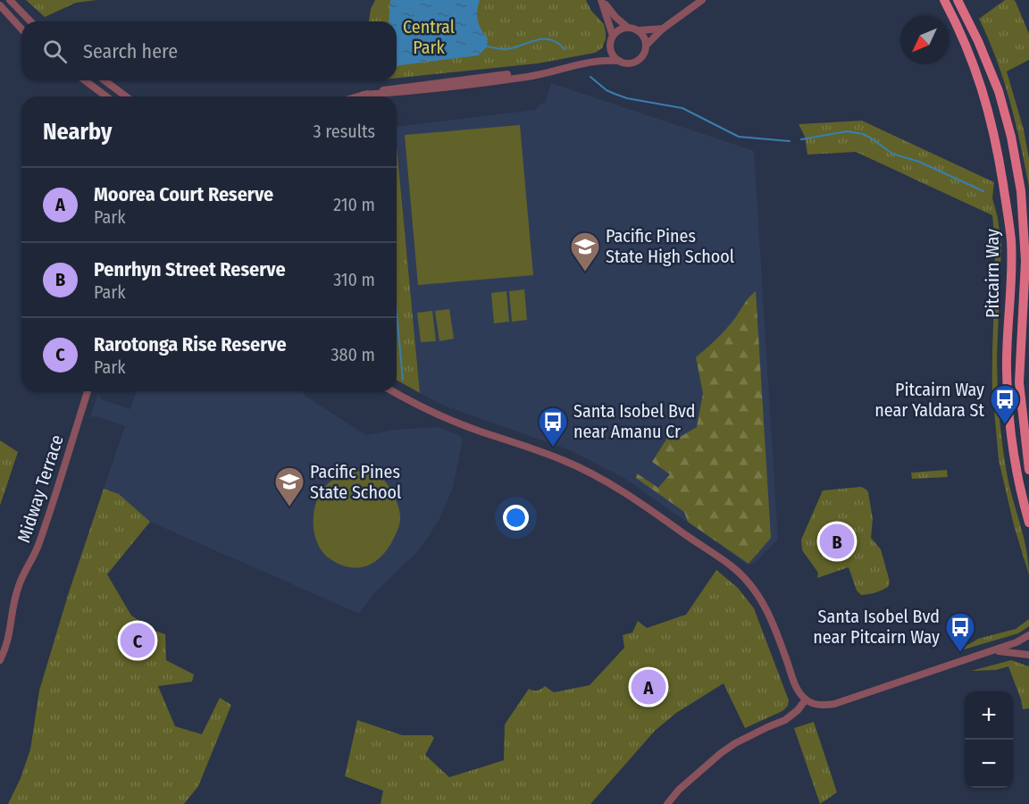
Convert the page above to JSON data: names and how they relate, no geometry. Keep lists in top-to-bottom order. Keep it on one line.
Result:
{"streets":{"main road":["Pitcairn Way"],"street":["Midway Terrace"]},"parks":["Central Park"],"places":{"school or university":["Pacific Pines State High School","Pacific Pines State School"],"bus stop":["Pitcairn Way near Yaldara St","Santa Isobel Bvd near Amanu Cr","Santa Isobel Bvd near Pitcairn Way"]},"north":"bottom left","page":{"search":"Search here","heading":["Nearby","3 results"],"list":[{"mark":"A","name":"Moorea Court Reserve","note":"Park","value":"210 m"},{"mark":"B","name":"Penrhyn Street Reserve","note":"Park","value":"310 m"},{"mark":"C","name":"Rarotonga Rise Reserve","note":"Park","value":"380 m"}],"pins":["B","C","A"],"map_buttons":["+","−"]}}
